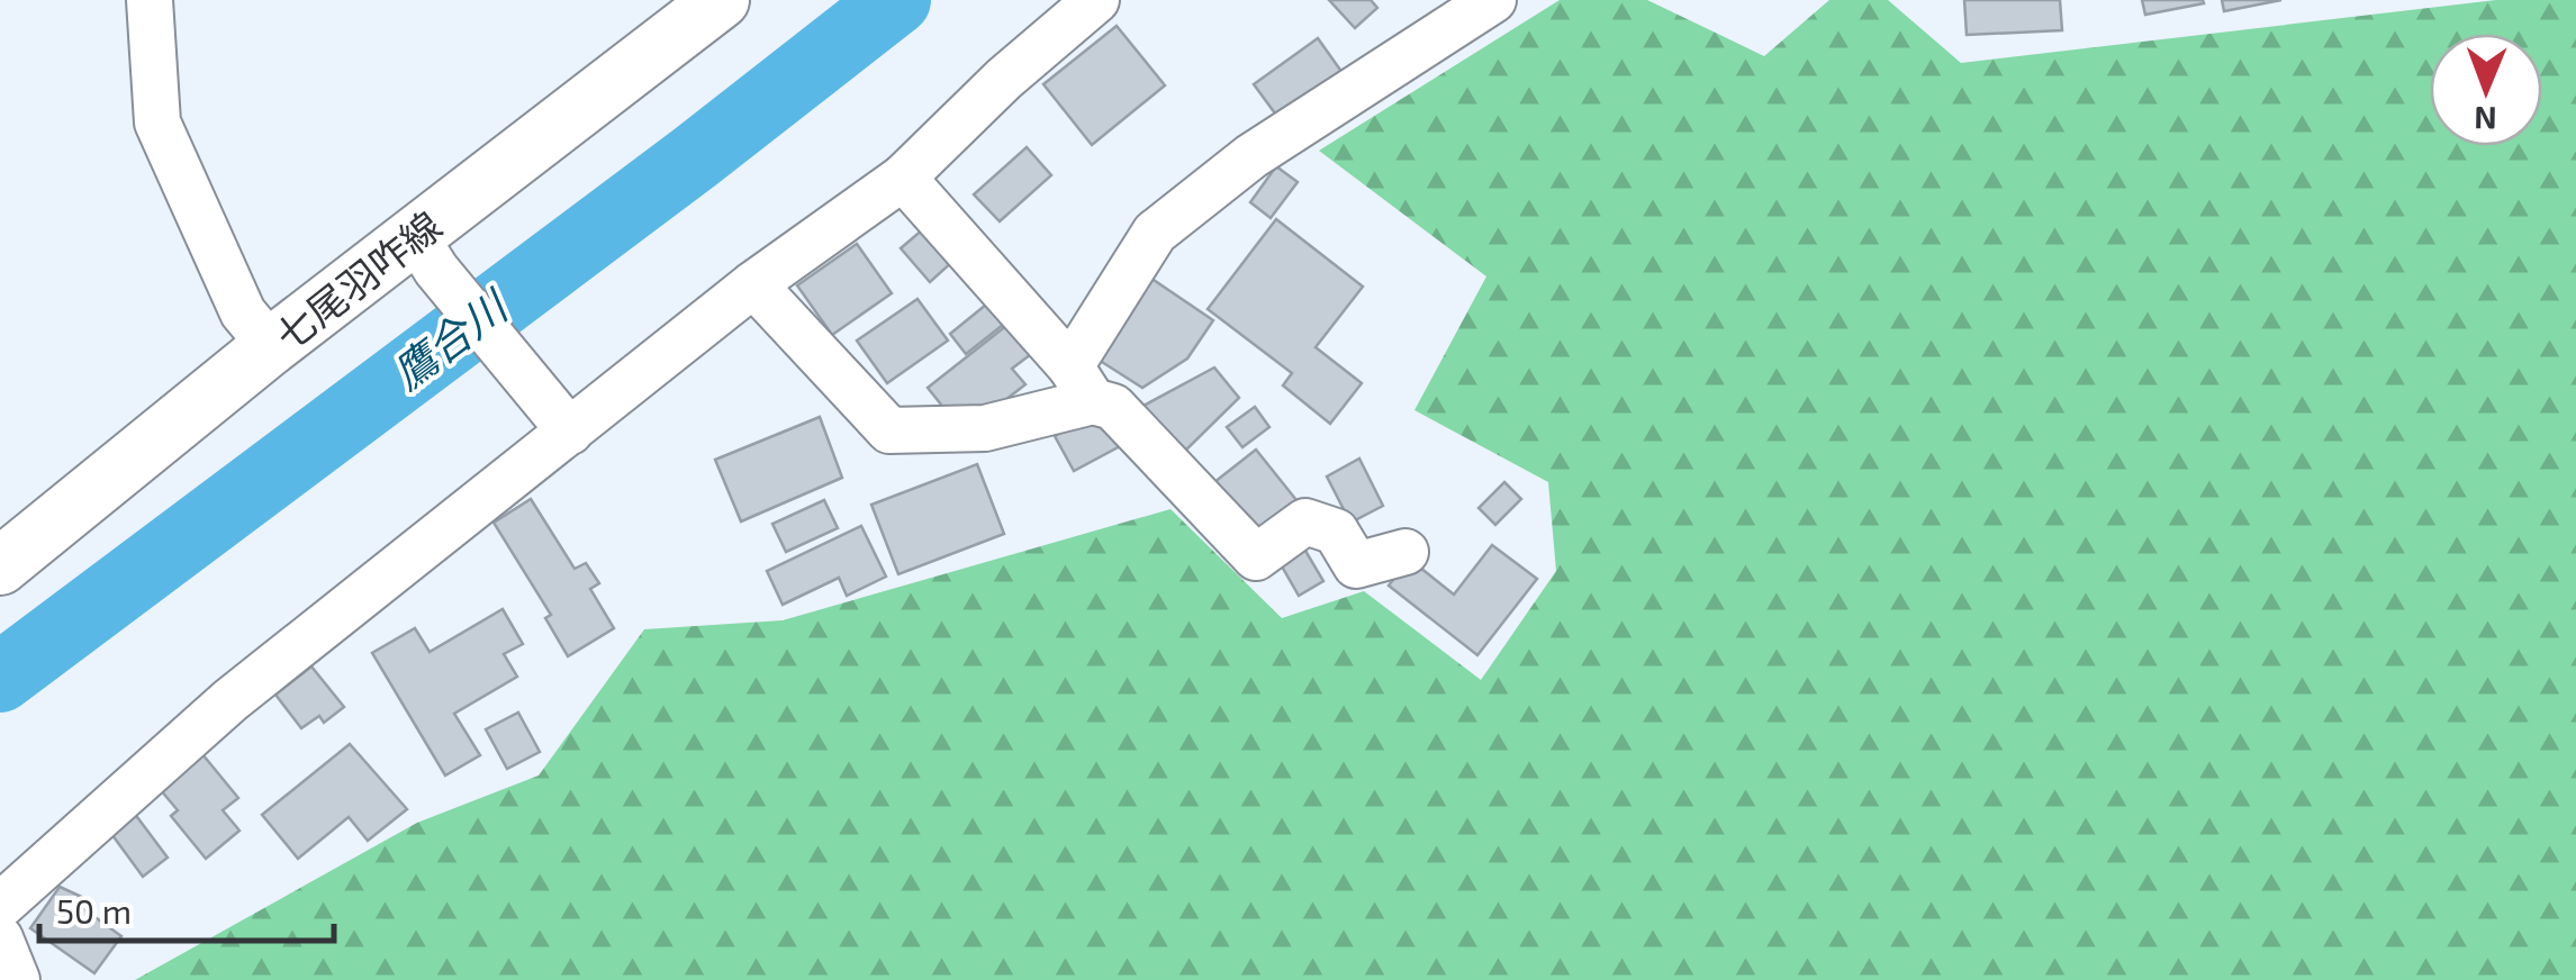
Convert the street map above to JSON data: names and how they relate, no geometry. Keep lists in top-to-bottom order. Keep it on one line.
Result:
{"streets":{"main road":["七尾羽咋線"]},"water":["鷹合川"],"scale_bar":"50 m","north":"bottom"}
